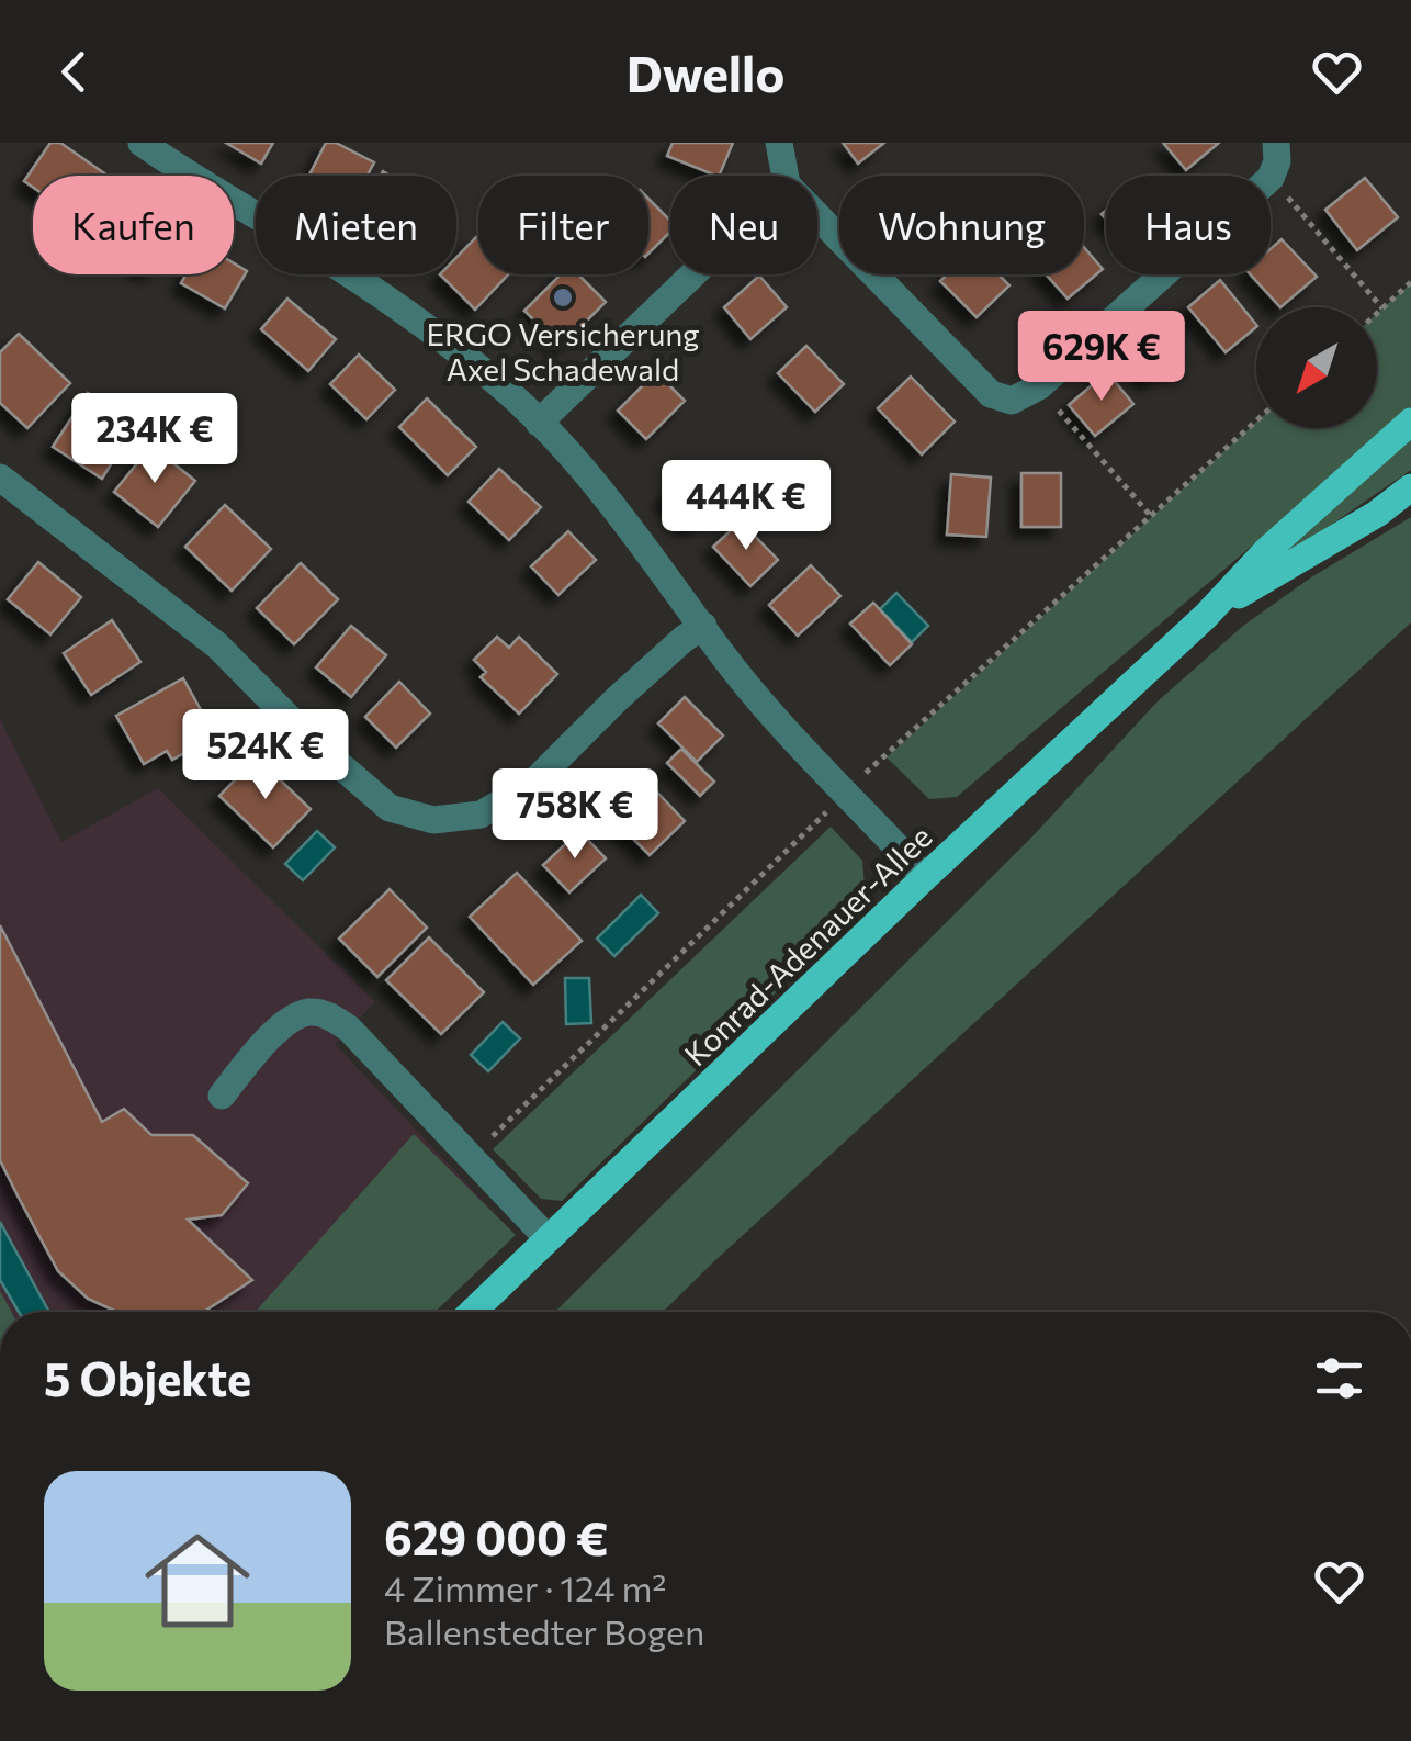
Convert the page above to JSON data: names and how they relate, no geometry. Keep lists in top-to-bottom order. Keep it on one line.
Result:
{"streets":{"main road":["Konrad-Adenauer-Allee"]},"places":["ERGO Versicherung Axel Schadewald"],"north":"bottom left","page":{"header":"Dwello","chip":["Kaufen","Mieten","Filter","Neu","Wohnung","Haus"],"price":["629K €","234K €","444K €","524K €","758K €"],"heading":"5 Objekte","list":[{"name":"629 000 €","note":"4 Zimmer · 124 m² · Ballenstedter Bogen"}]}}
